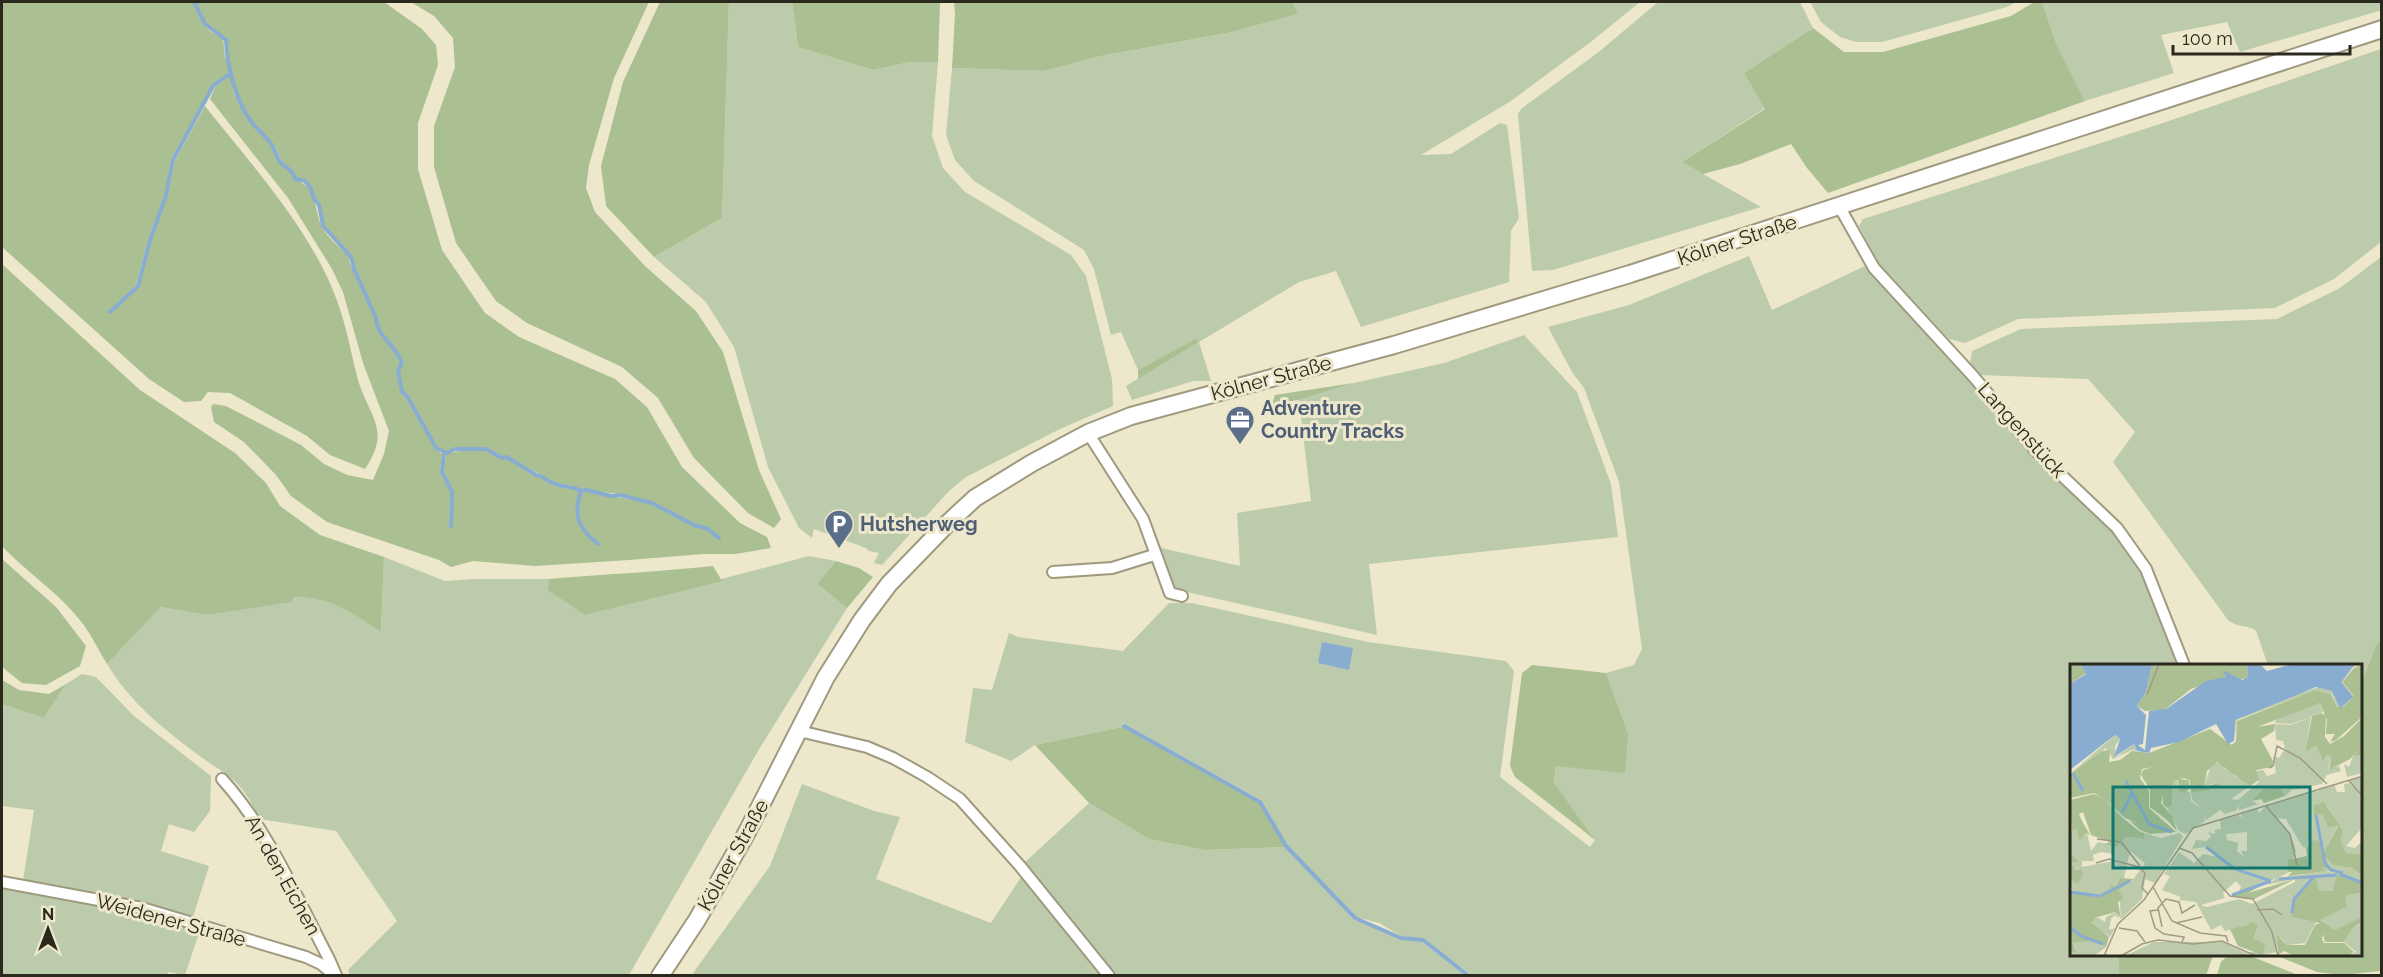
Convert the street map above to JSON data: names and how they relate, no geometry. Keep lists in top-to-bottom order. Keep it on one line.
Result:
{"streets":{"main road":["Kölner Straße"],"street":["Langenstück","An den Eichen","Weidener Straße"]},"crossings":[["Kölner Straße","Langenstück"],["An den Eichen","Weidener Straße"]],"places":{"office":["Adventure Country Tracks"],"parking":["Hutsherweg"]},"scale_bar":"100 m","north":"top"}
